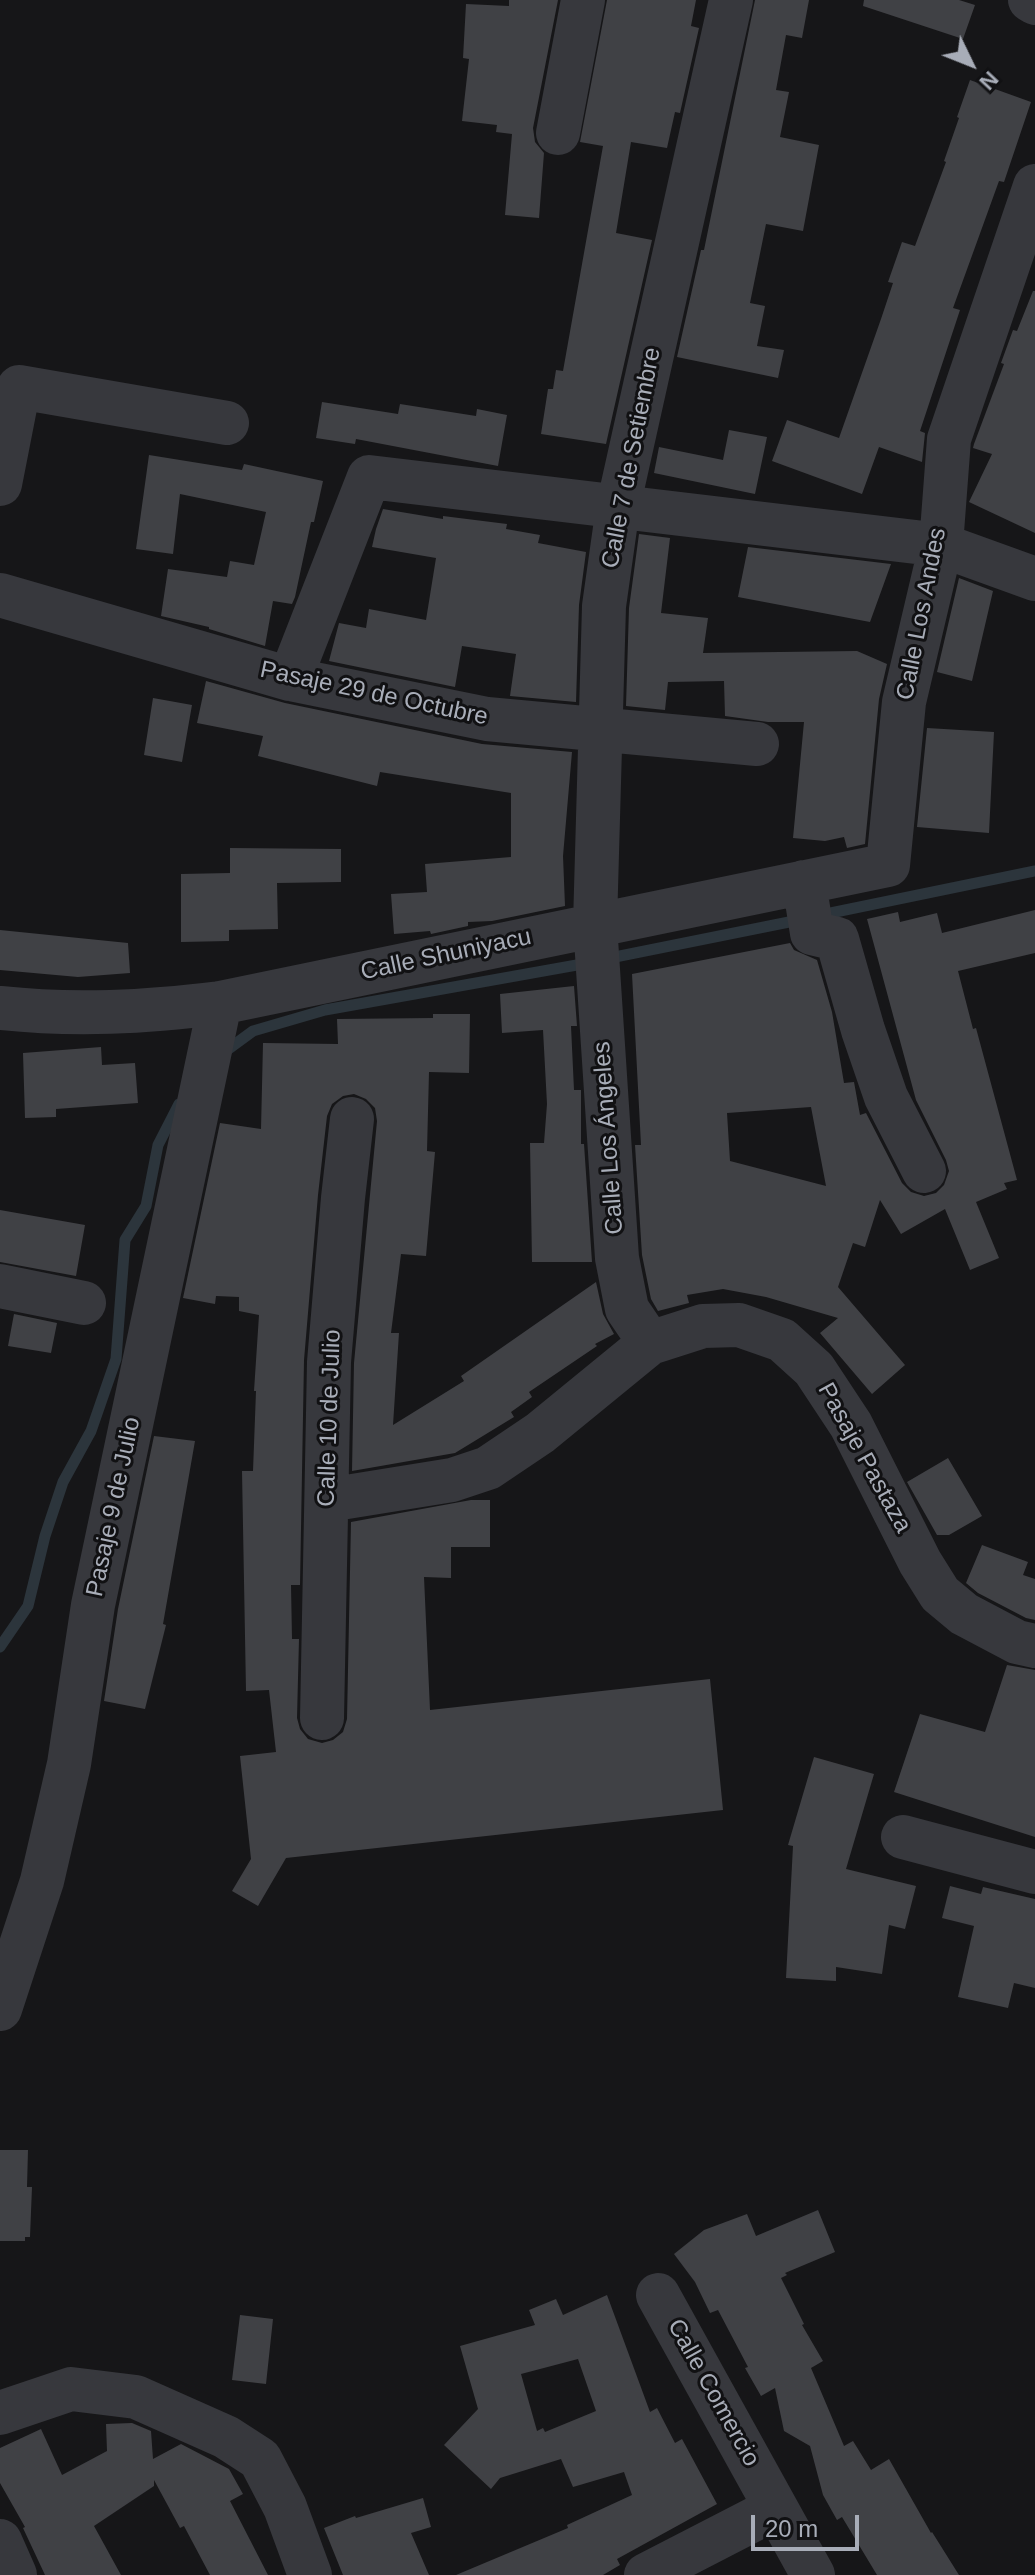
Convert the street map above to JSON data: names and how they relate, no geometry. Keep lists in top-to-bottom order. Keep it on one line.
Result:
{"streets":{"street":["Calle 7 de Setiembre","Calle Los Andes","Pasaje 29 de Octubre","Calle Shuniyacu","Calle Los Ángeles","Calle 10 de Julio","Pasaje Pastaza","Pasaje 9 de Julio","Calle Comercio"]},"crossings":[["Calle 7 de Setiembre","Pasaje 29 de Octubre"],["Calle 7 de Setiembre","Calle Shuniyacu"],["Calle 7 de Setiembre","Calle Los Ángeles"],["Calle Los Andes","Calle Shuniyacu"],["Calle Shuniyacu","Calle Los Ángeles"],["Calle Shuniyacu","Pasaje 9 de Julio"],["Calle Los Ángeles","Pasaje Pastaza"],["Calle 10 de Julio","Pasaje Pastaza"]],"scale_bar":"20 m","north":"bottom right"}
